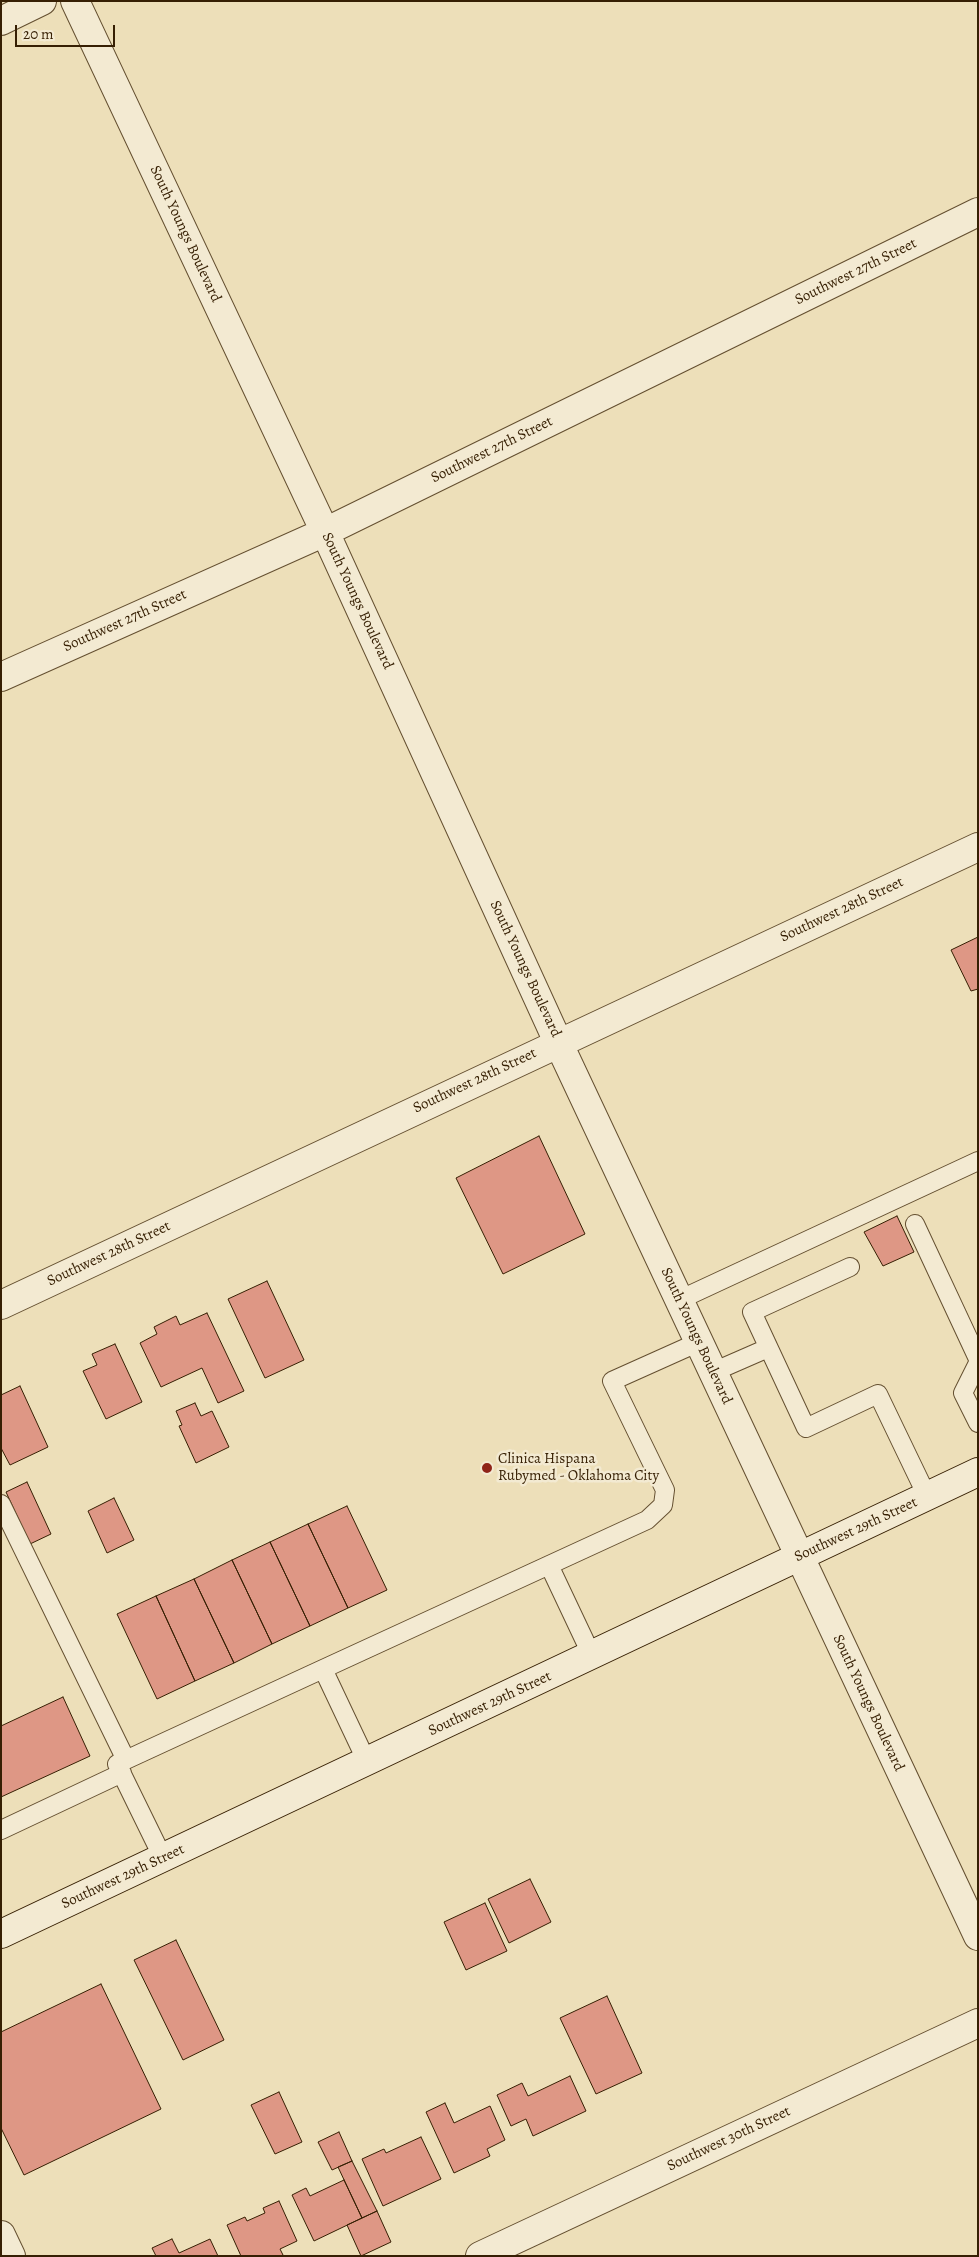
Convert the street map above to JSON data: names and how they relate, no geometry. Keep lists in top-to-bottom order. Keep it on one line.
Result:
{"streets":{"street":["South Youngs Boulevard","Southwest 27th Street","Southwest 28th Street","Southwest 29th Street","Southwest 30th Street"]},"crossings":[["South Youngs Boulevard","Southwest 27th Street"],["South Youngs Boulevard","Southwest 28th Street"],["South Youngs Boulevard","Southwest 29th Street"]],"places":["Clinica Hispana Rubymed - Oklahoma City"],"scale_bar":"20 m"}
